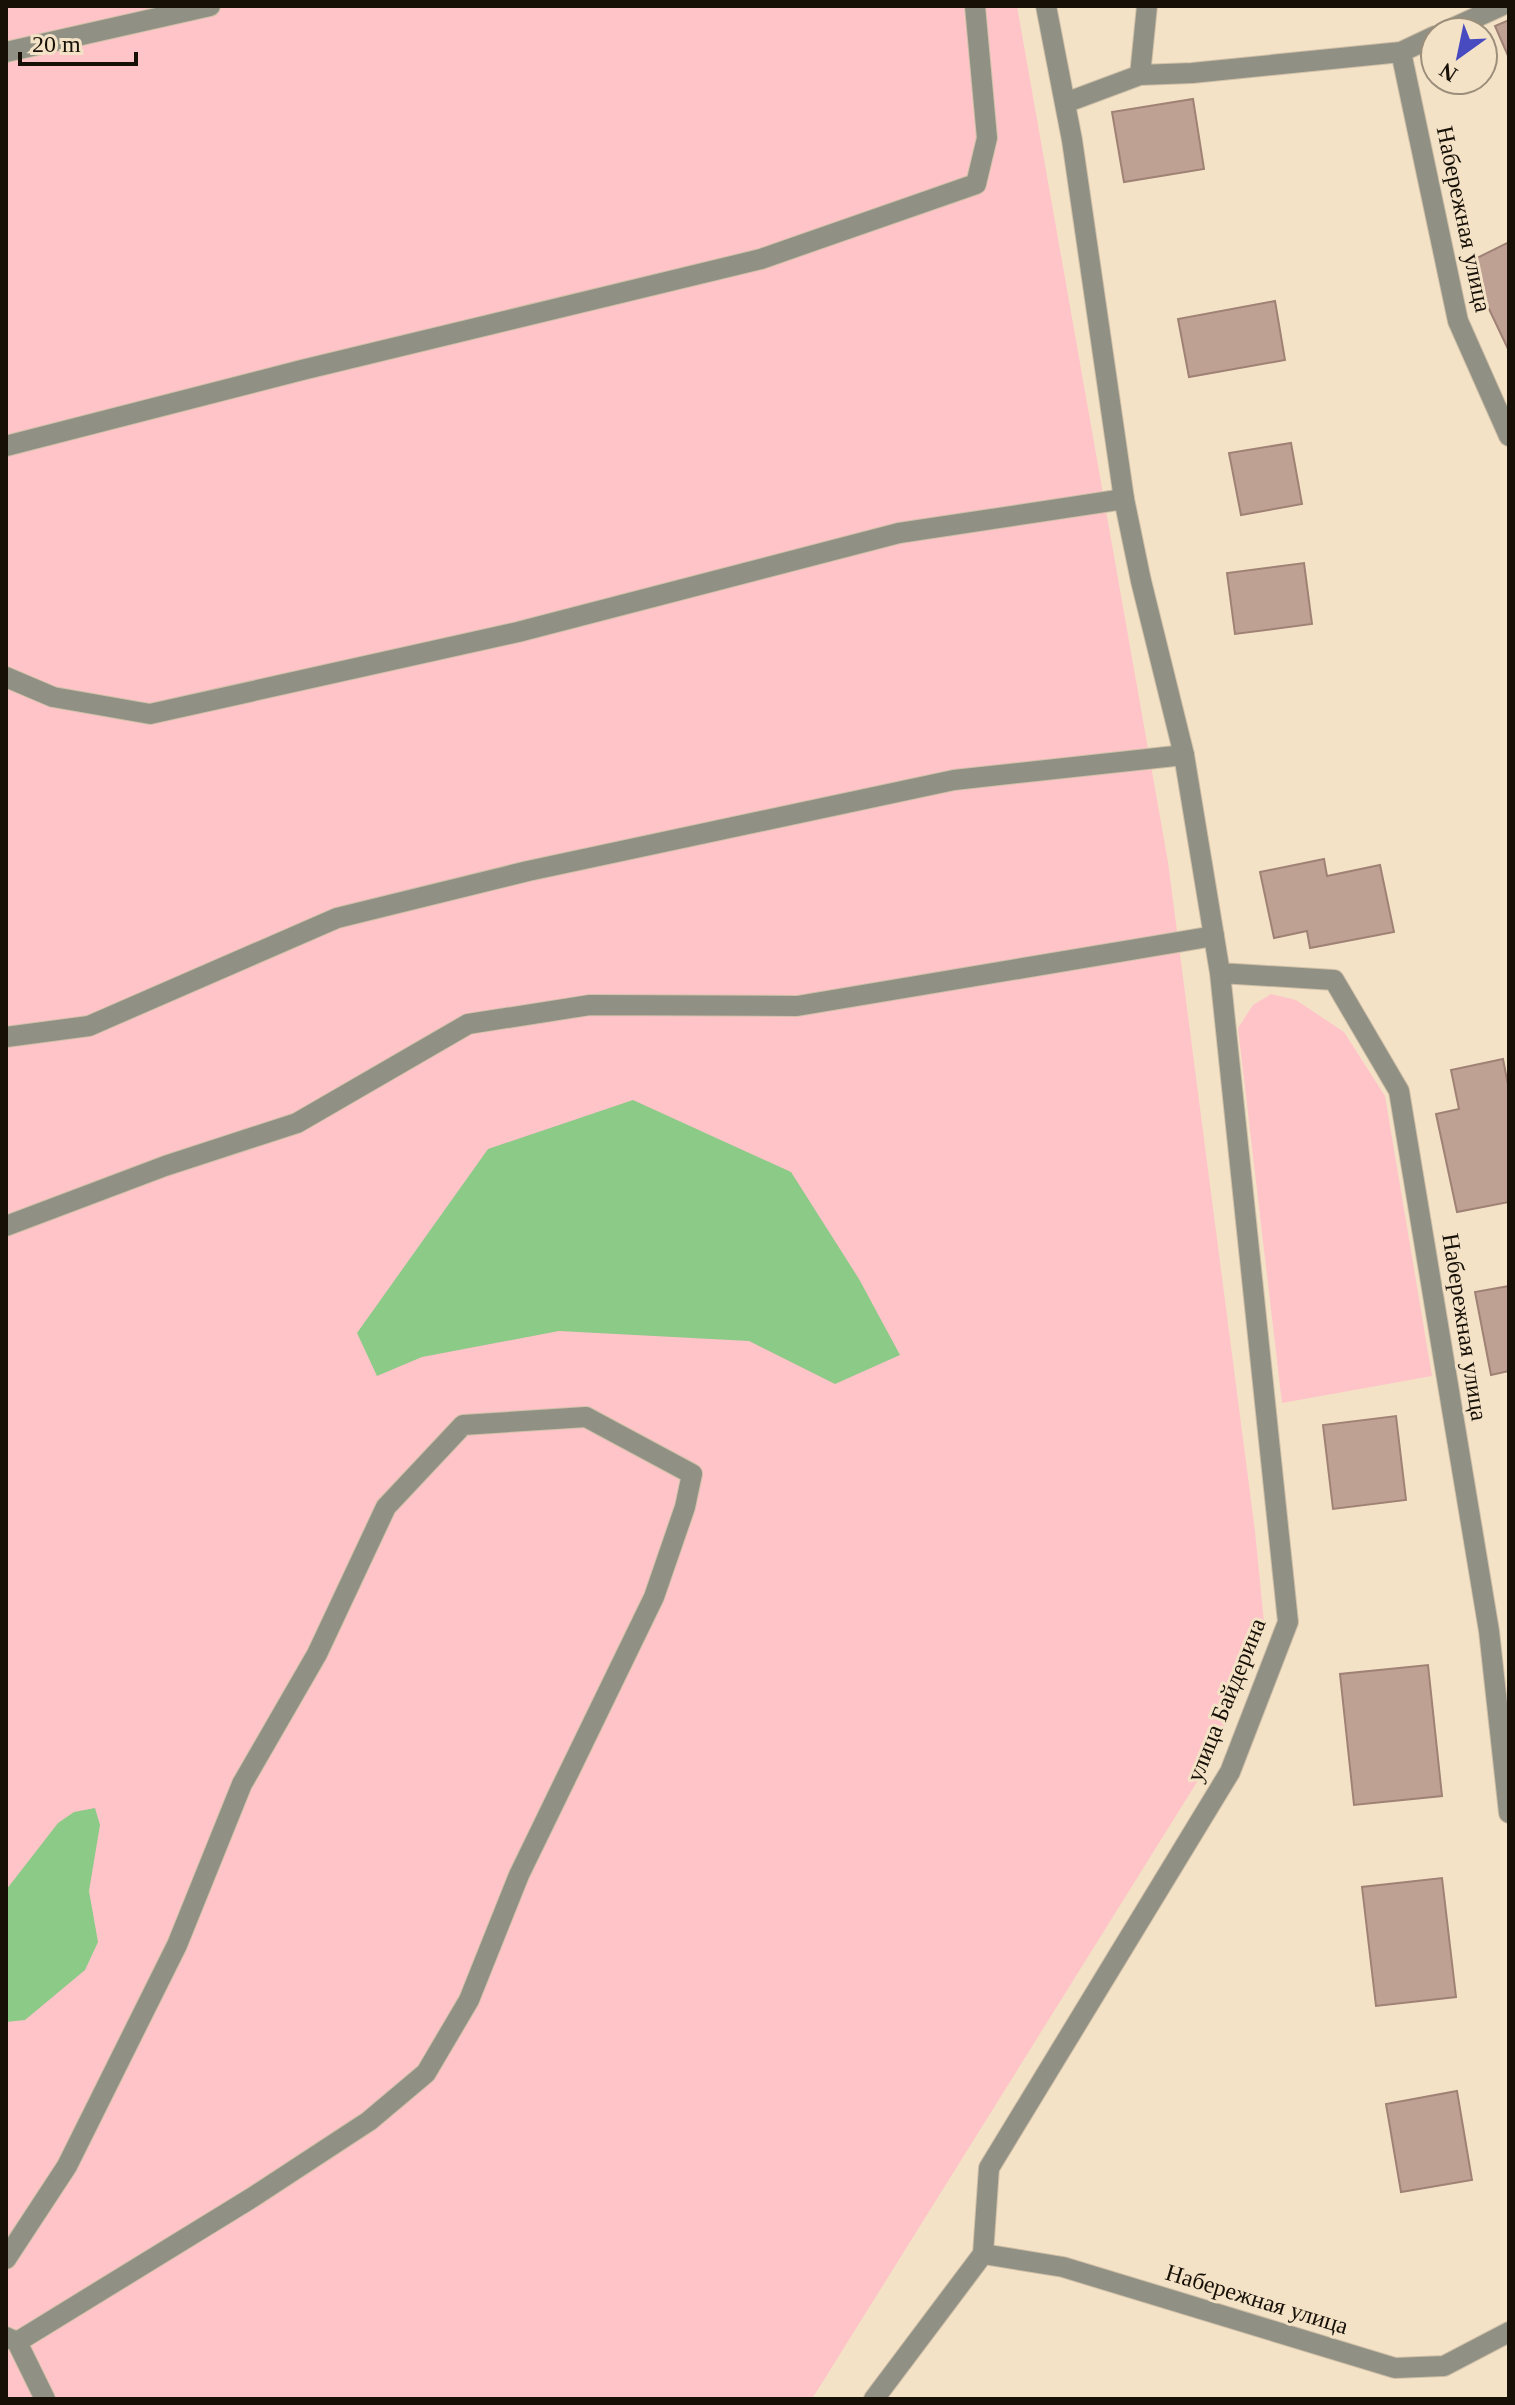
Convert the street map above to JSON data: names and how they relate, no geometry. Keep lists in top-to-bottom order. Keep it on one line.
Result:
{"streets":{"street":["Набережная улица","улица Байдерина"]},"crossings":[["Набережная улица","улица Байдерина"]],"scale_bar":"20 m","north":"bottom left"}
